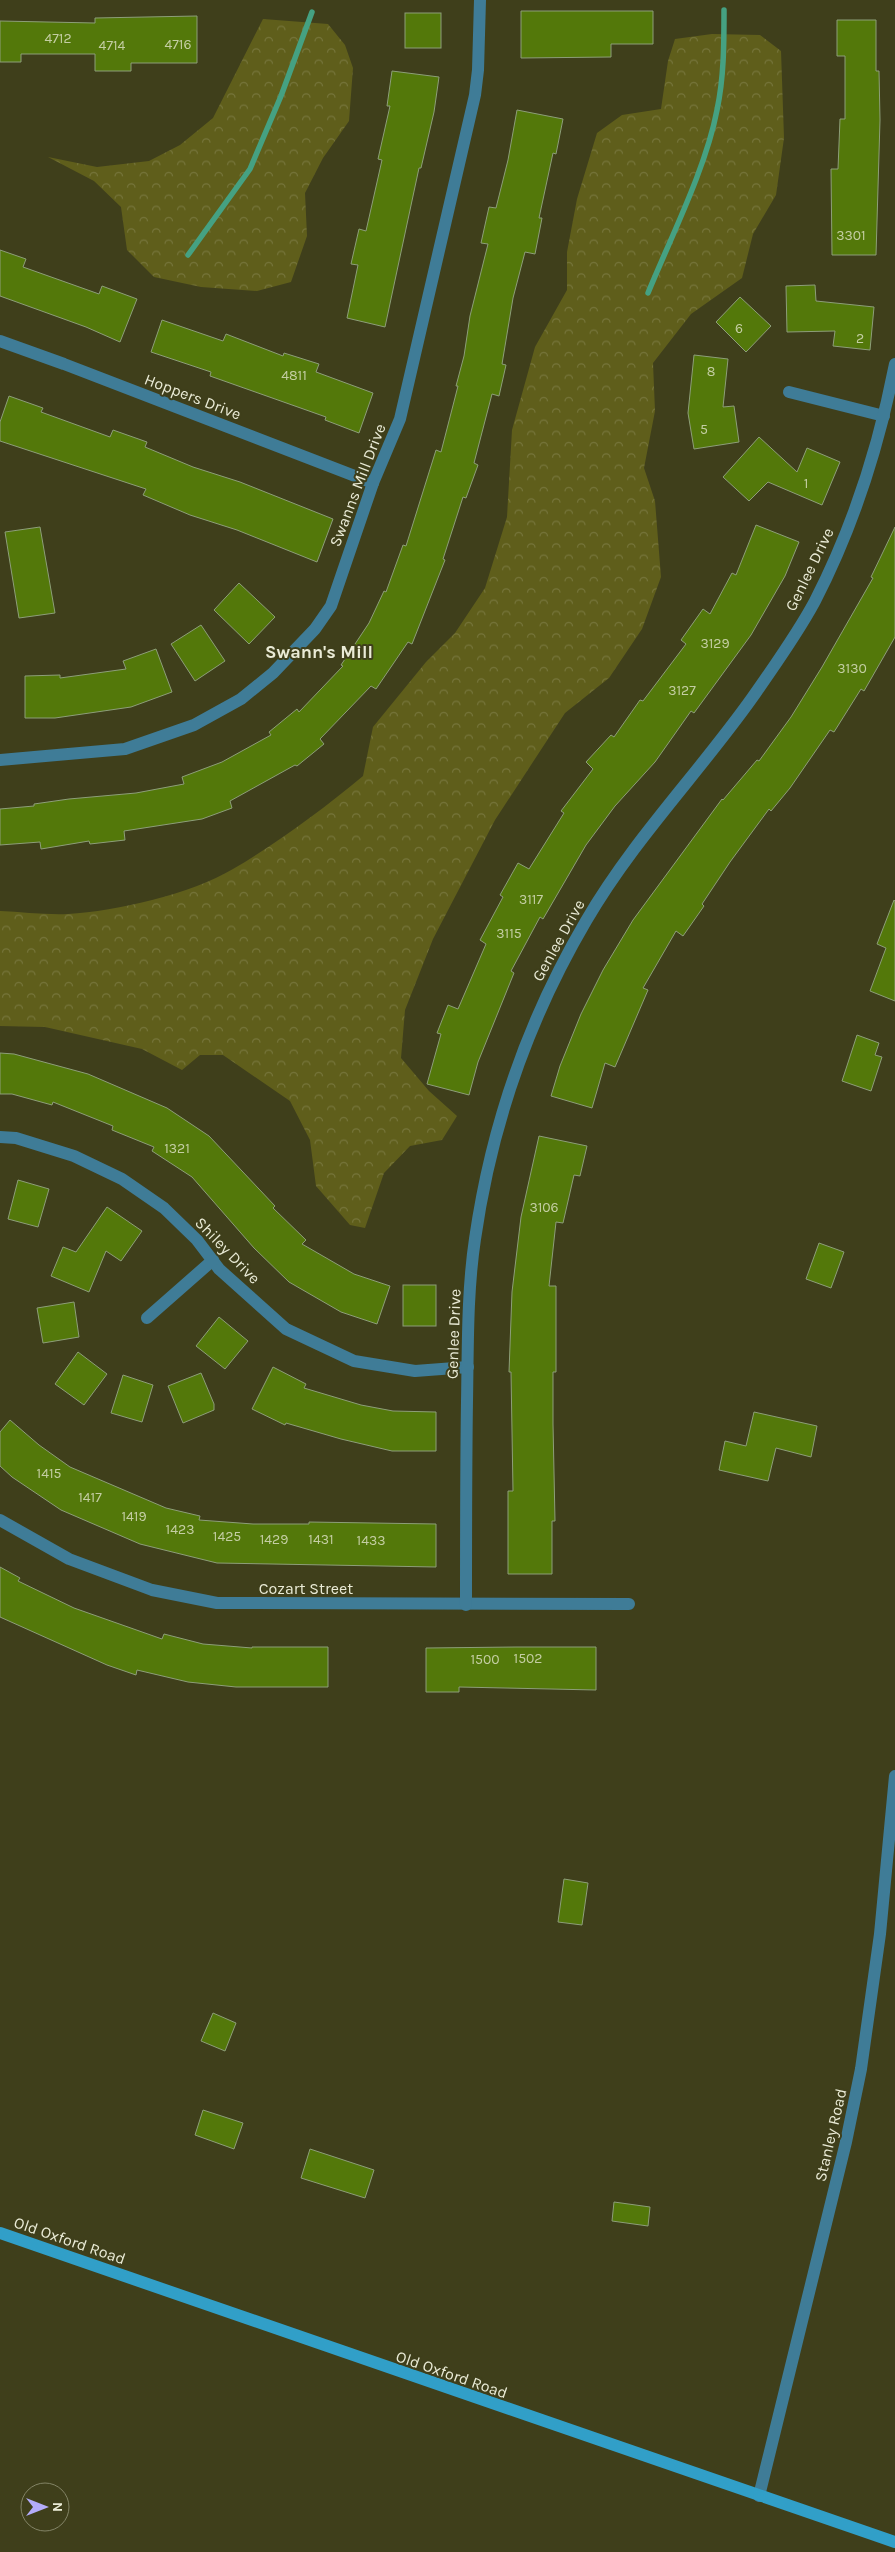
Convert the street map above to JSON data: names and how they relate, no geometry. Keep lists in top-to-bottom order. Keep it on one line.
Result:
{"streets":{"street":["Hoppers Drive","Swanns Mill Drive","Genlee Drive","Shiley Drive","Cozart Street","Stanley Road","Old Oxford Road"]},"crossings":[["Hoppers Drive","Swanns Mill Drive"],["Genlee Drive","Shiley Drive"],["Genlee Drive","Cozart Street"],["Stanley Road","Old Oxford Road"]],"districts":["Swann's Mill"],"house_numbers":["4712","4716","4714","3301","6","2","8","4811","5","1","3129","3130","3127","3117","3115","1321","3106","1415","1417","1419","1423","1425","1429","1431","1433","1502","1500"],"north":"right"}
